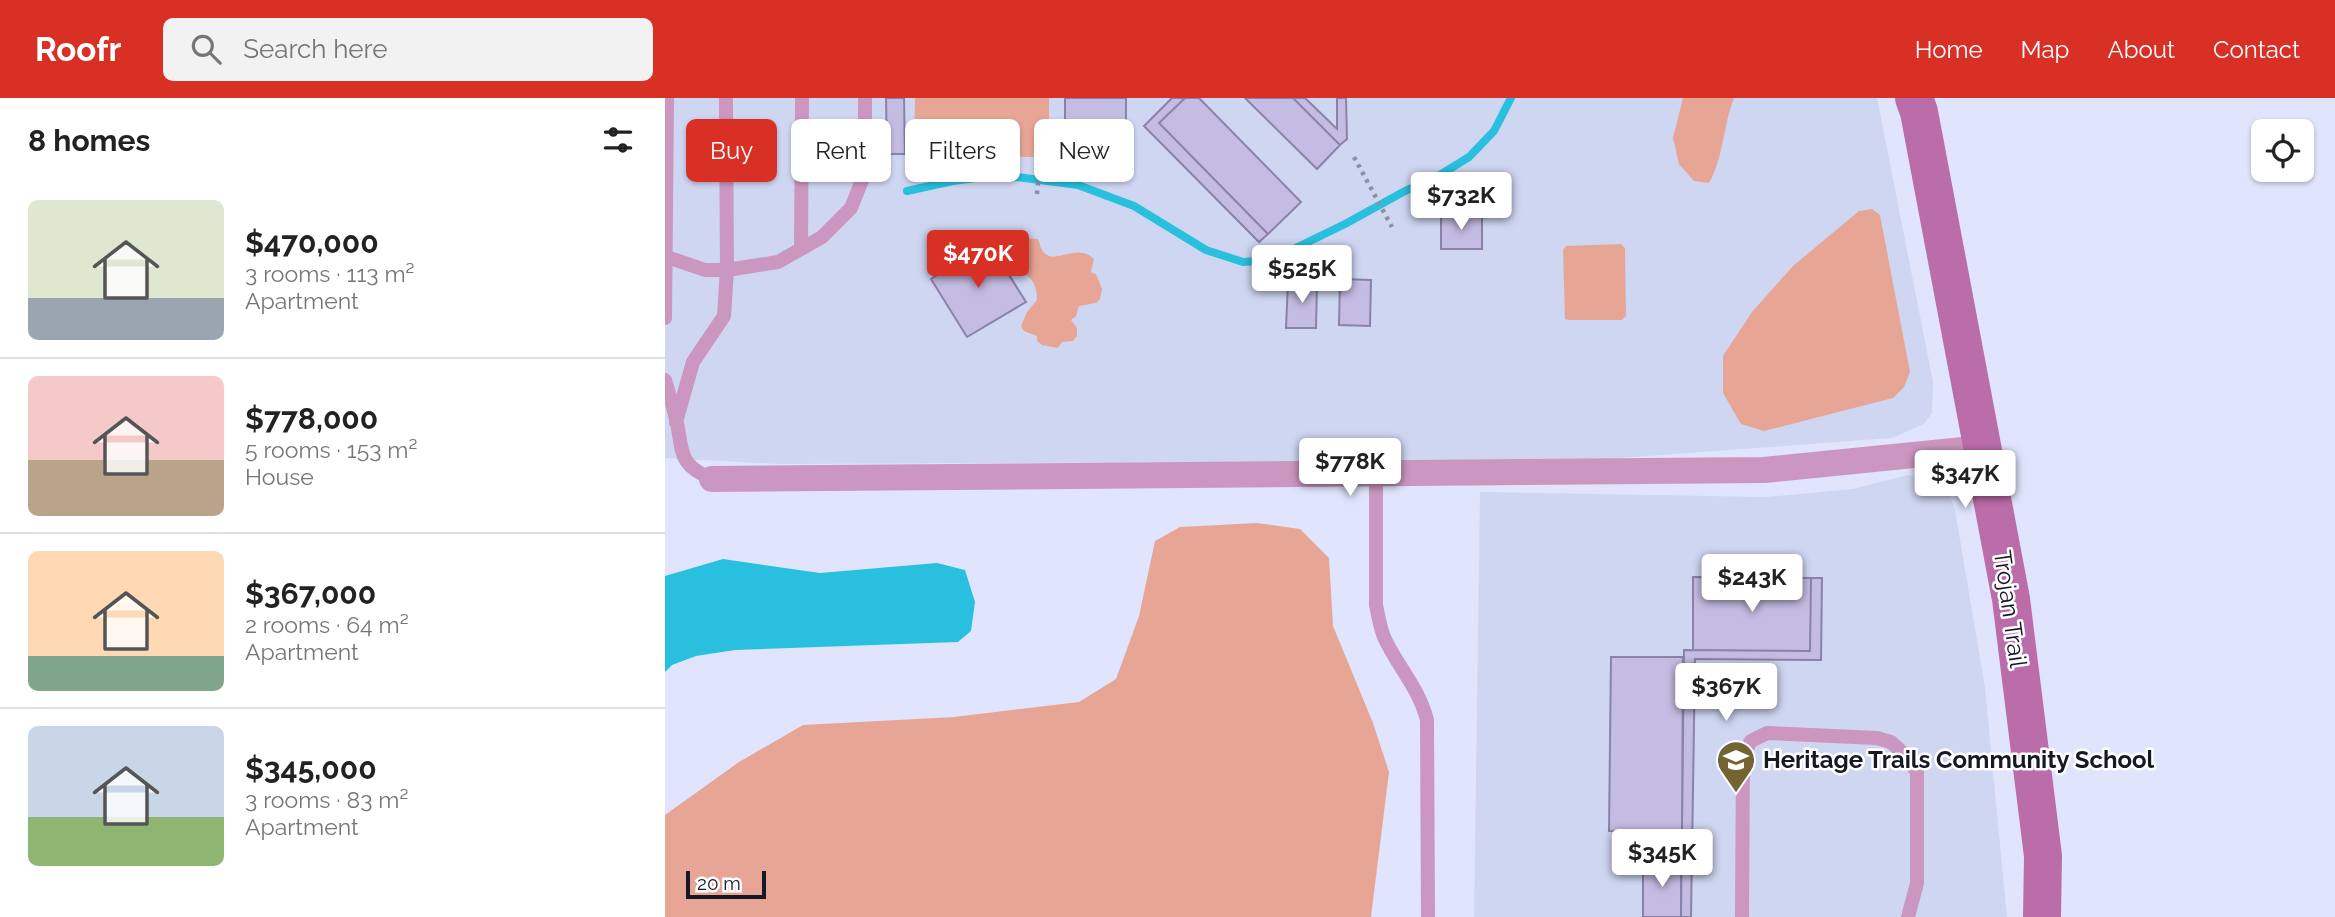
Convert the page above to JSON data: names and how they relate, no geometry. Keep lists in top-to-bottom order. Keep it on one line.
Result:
{"streets":{"street":["Trojan Trail"]},"places":{"school or university":["Heritage Trails Community School"]},"scale_bar":"20 m","page":{"header":"Roofr","search":"Search here","nav":["Home","Map","About","Contact"],"heading":"8 homes","chip":["Buy","Rent","Filters","New"],"price":["$732K","$470K","$525K","$778K","$347K","$243K","$367K","$345K"],"list":[{"name":"$470,000","note":"3 rooms · 113 m² · Apartment"},{"name":"$778,000","note":"5 rooms · 153 m² · House"},{"name":"$367,000","note":"2 rooms · 64 m² · Apartment"},{"name":"$345,000","note":"3 rooms · 83 m² · Apartment"}],"scale":"20 m"}}
